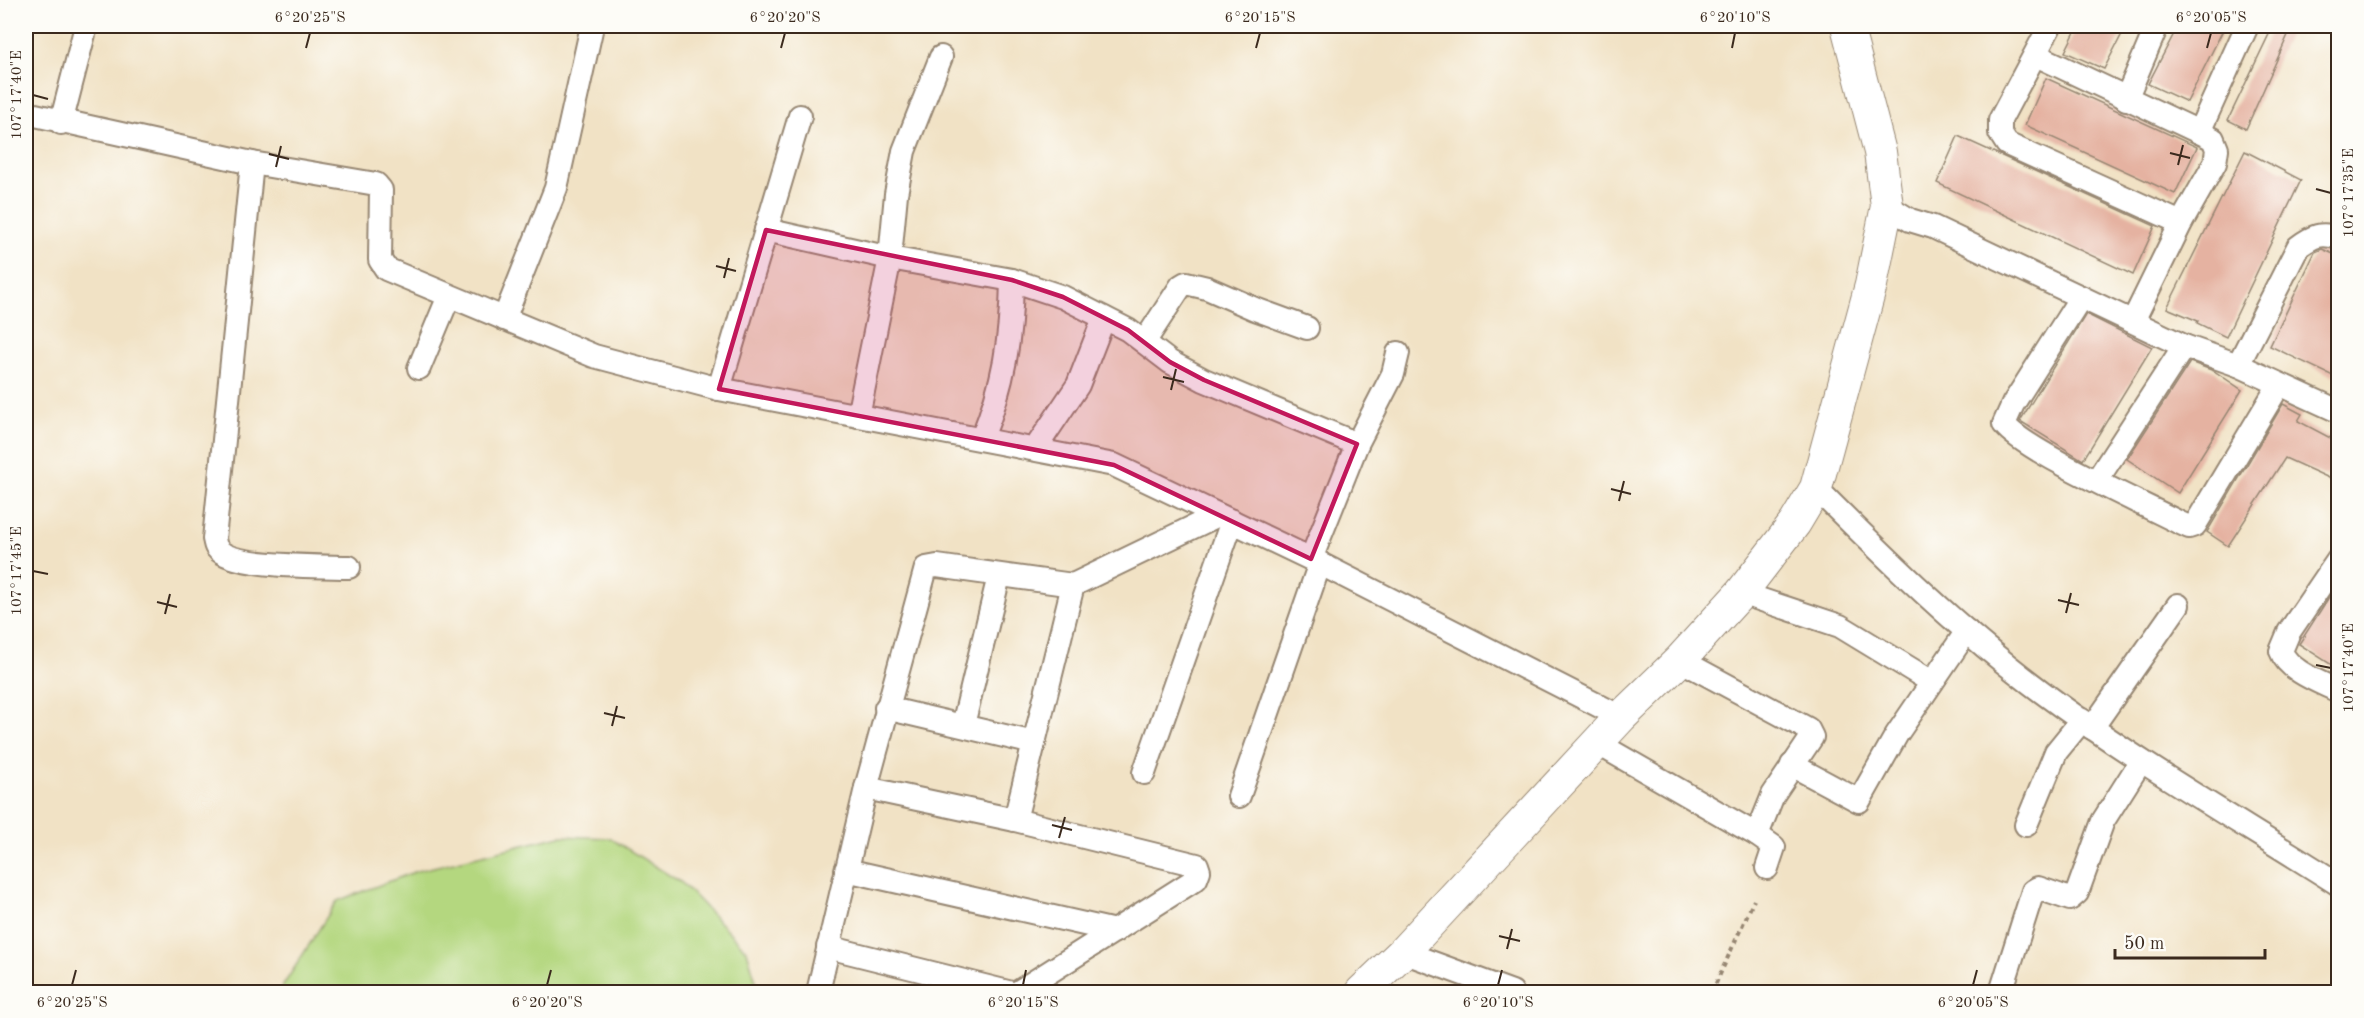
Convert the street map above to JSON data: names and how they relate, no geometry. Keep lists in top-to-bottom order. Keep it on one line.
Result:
{"scale_bar":"50 m","coordinates":["6°20'25\"S","6°20'20\"S","6°20'15\"S","6°20'10\"S","6°20'05\"S","107°17'40\"E","107°17'35\"E","107°17'45\"E"]}
